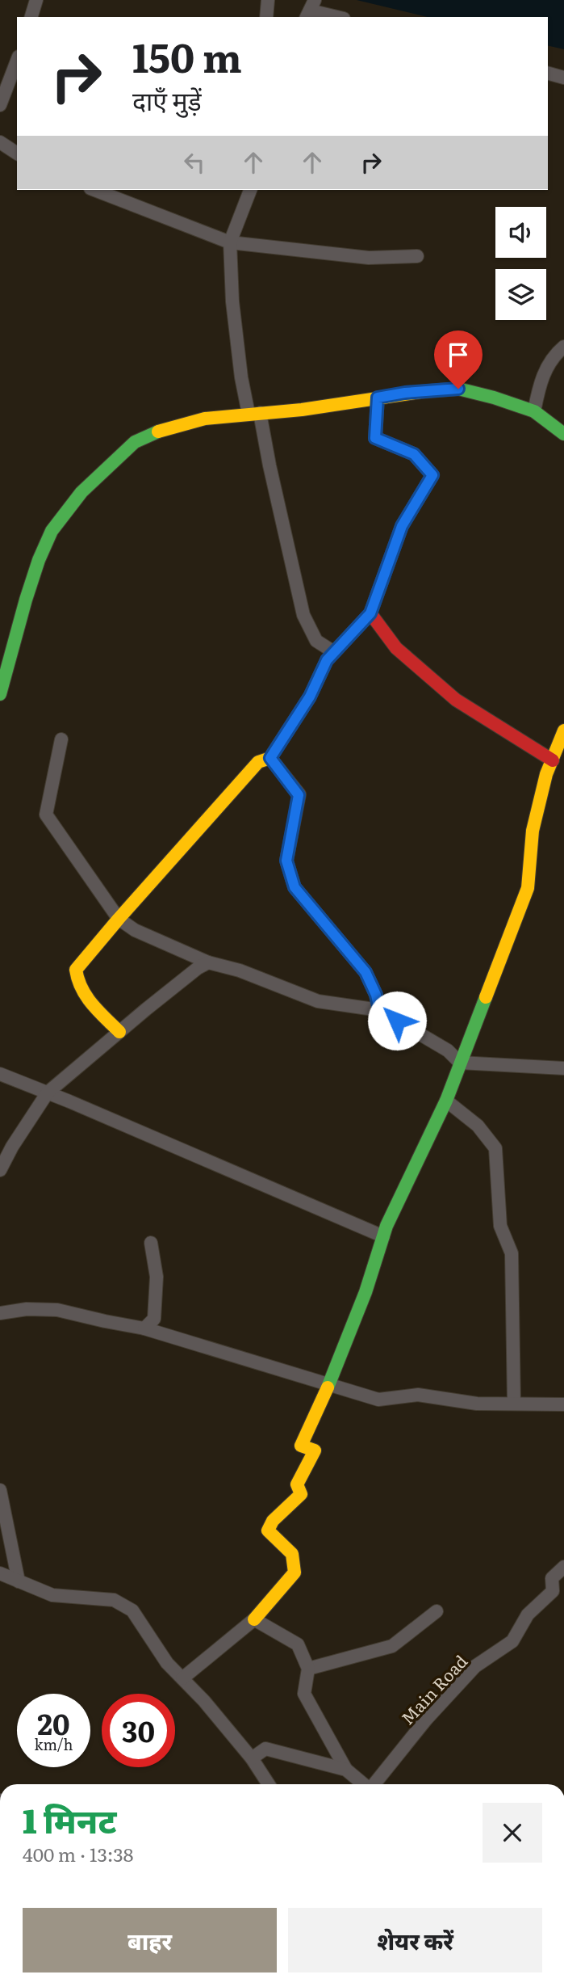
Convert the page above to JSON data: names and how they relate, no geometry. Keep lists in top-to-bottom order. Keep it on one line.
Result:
{"streets":{"street":["Main Road"]},"page":{"turn":["150 m","दाएँ मुड़ें"],"speed":"20 km/h","limit":"30","heading":["1 मिनट","400 m · 13:38"],"buttons":["बाहर","शेयर करें"]}}
